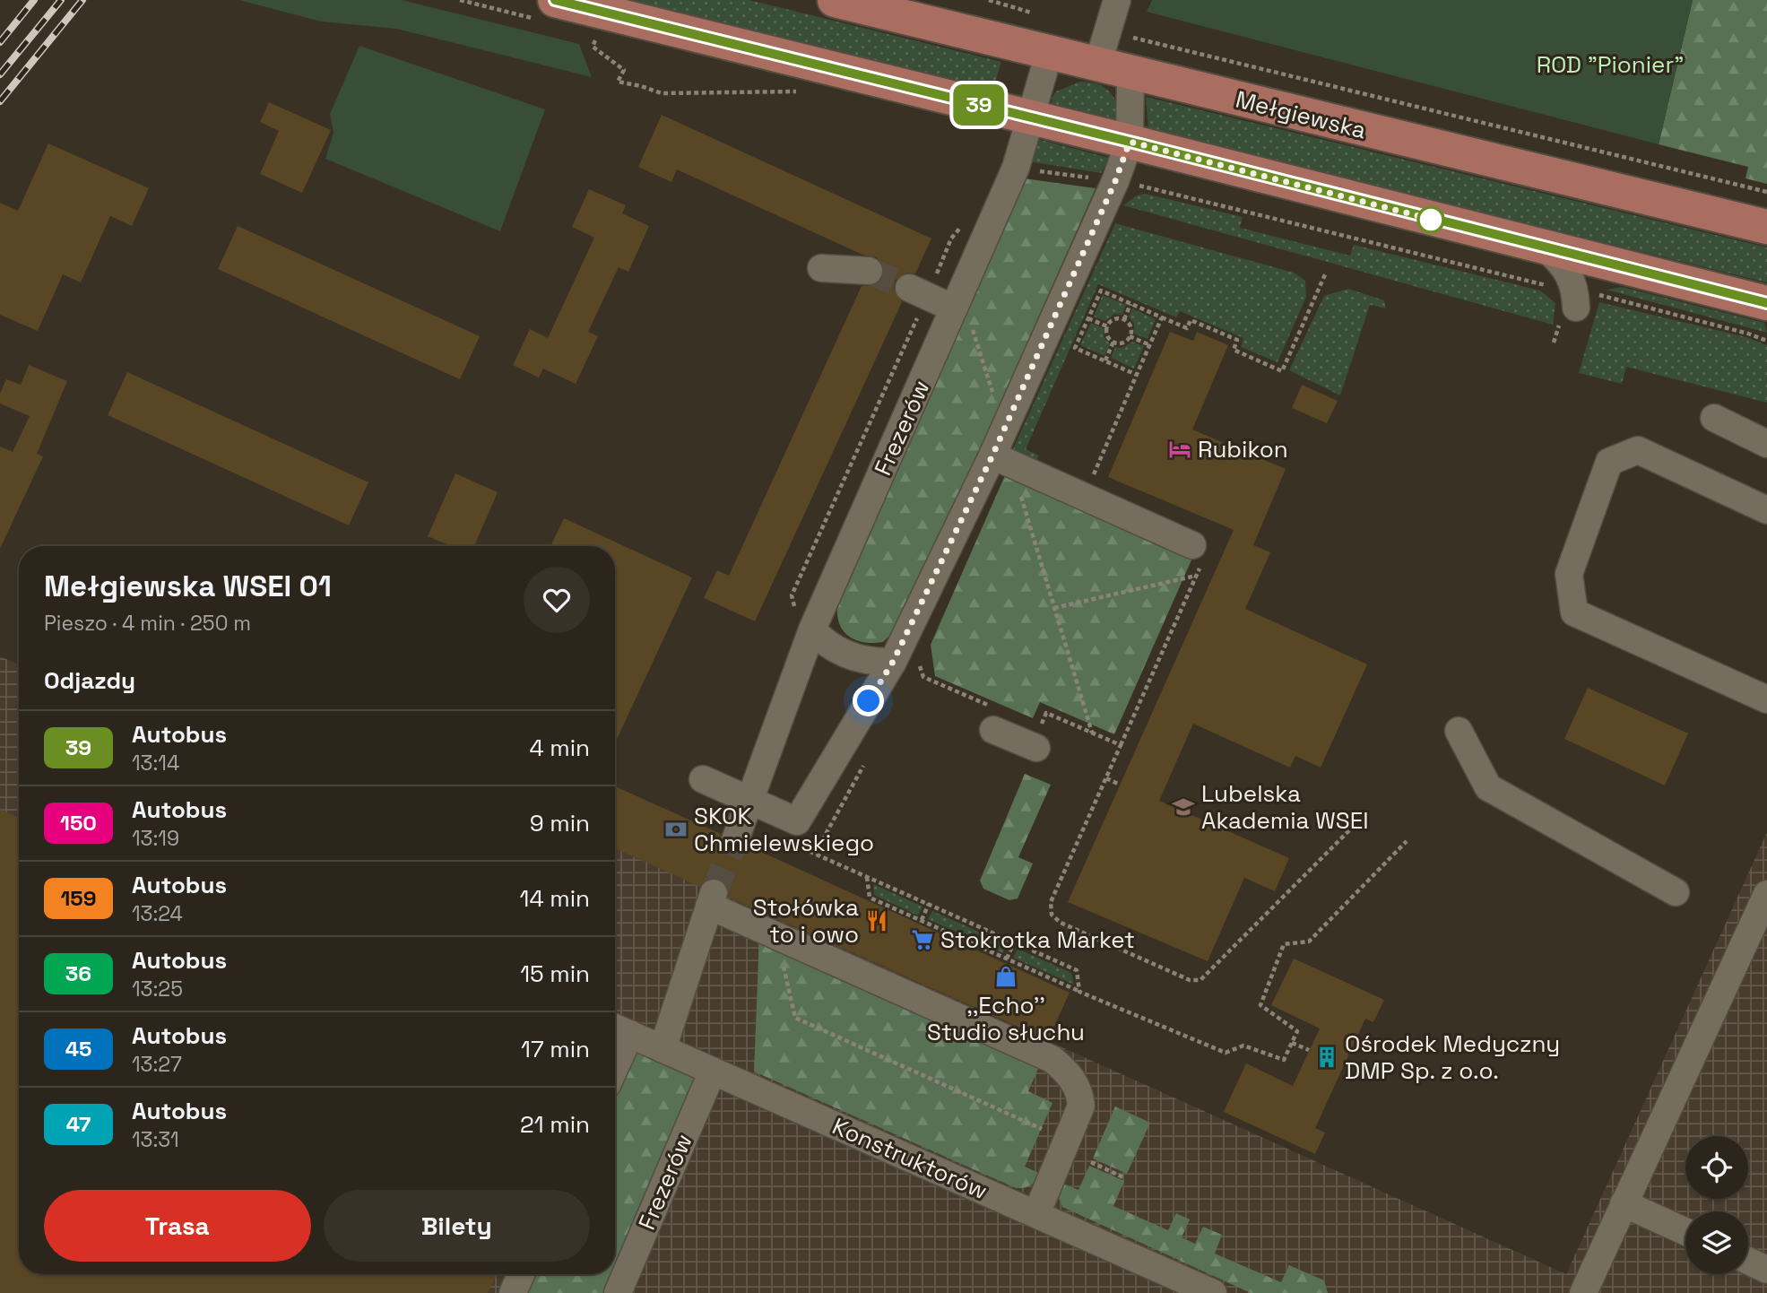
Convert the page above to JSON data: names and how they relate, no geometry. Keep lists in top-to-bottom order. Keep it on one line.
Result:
{"streets":{"main road":["Mełgiewska"],"street":["Frezerów","Konstruktorów"]},"crossings":[["Mełgiewska","Frezerów"],["Frezerów","Konstruktorów"]],"parks":["ROD \"Pionier\""],"places":{"hotel":["Rubikon"],"school or university":["Lubelska Akademia WSEI"],"bank":["SKOK Chmielewskiego"],"restaurant":["Stołówka to i owo"],"supermarket":["Stokrotka Market"],"shop":[",,Echo'' Studio słuchu"],"building":["Ośrodek Medyczny DMP Sp. z o.o."]},"lines":["bus line 39"],"page":{"on_map":"39","heading":[["Mełgiewska WSEI 01","Pieszo · 4 min · 250 m"],"Odjazdy"],"list":[{"mark":"39","name":"Autobus","note":"13:14","value":"4 min"},{"mark":"150","name":"Autobus","note":"13:19","value":"9 min"},{"mark":"159","name":"Autobus","note":"13:24","value":"14 min"},{"mark":"36","name":"Autobus","note":"13:25","value":"15 min"},{"mark":"45","name":"Autobus","note":"13:27","value":"17 min"},{"mark":"47","name":"Autobus","note":"13:31","value":"21 min"}],"buttons":["Trasa","Bilety"]}}
